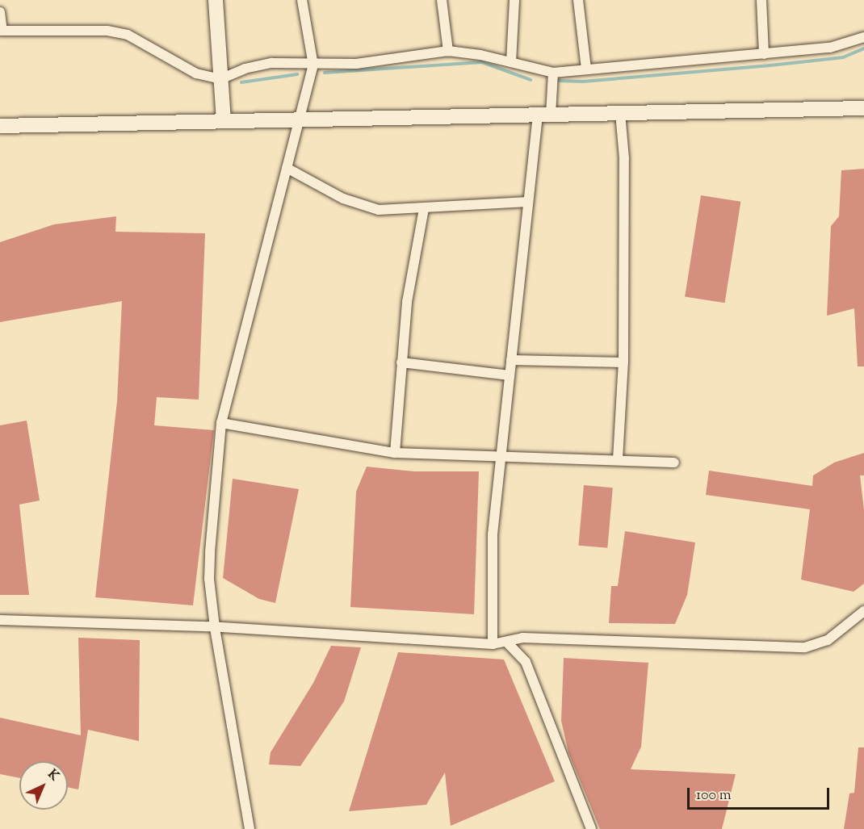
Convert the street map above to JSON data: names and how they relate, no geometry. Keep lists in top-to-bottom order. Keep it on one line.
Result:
{"scale_bar":"100 m","north":"top right"}
